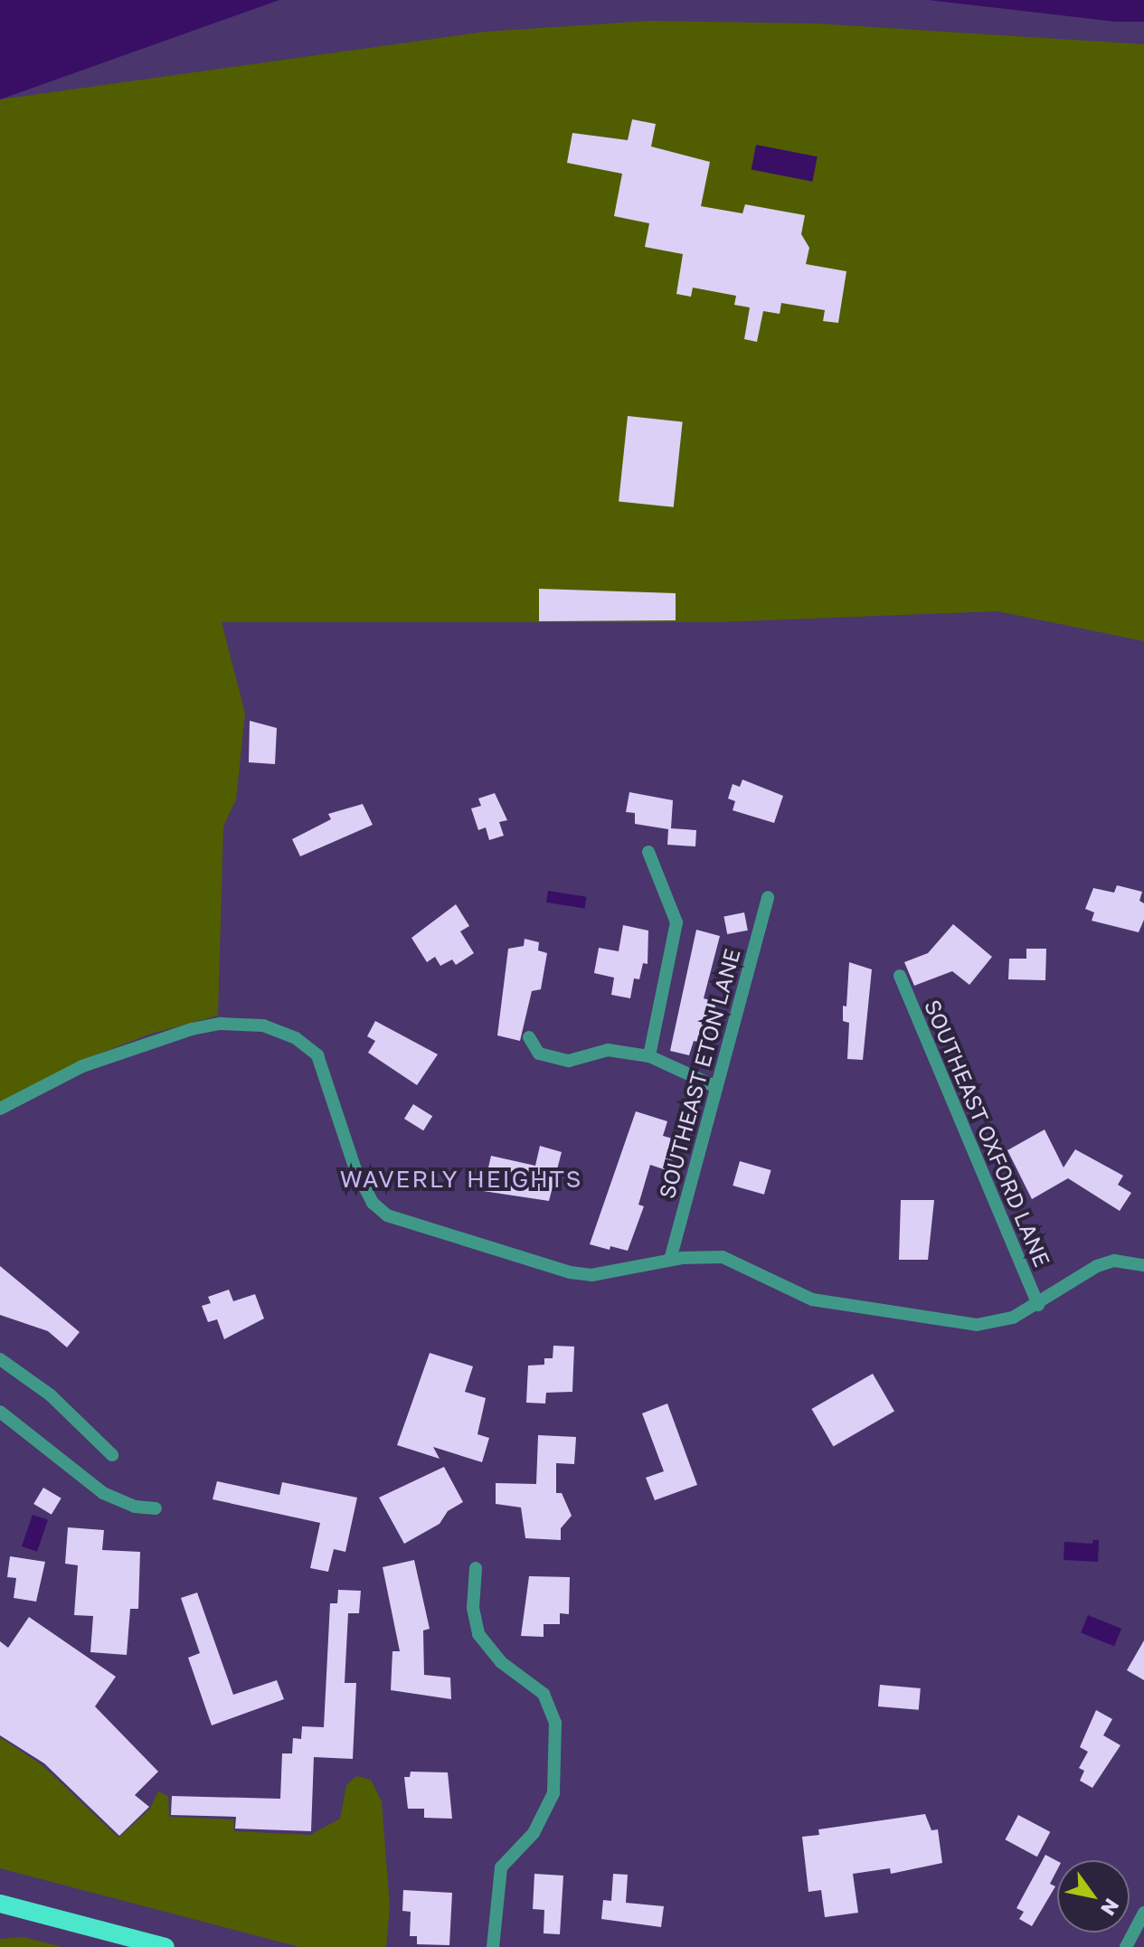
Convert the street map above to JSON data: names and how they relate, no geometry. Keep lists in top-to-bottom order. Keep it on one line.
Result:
{"streets":{"street":["SOUTHEAST ETON LANE","SOUTHEAST OXFORD LANE"]},"districts":["WAVERLY HEIGHTS"],"north":"bottom right"}
